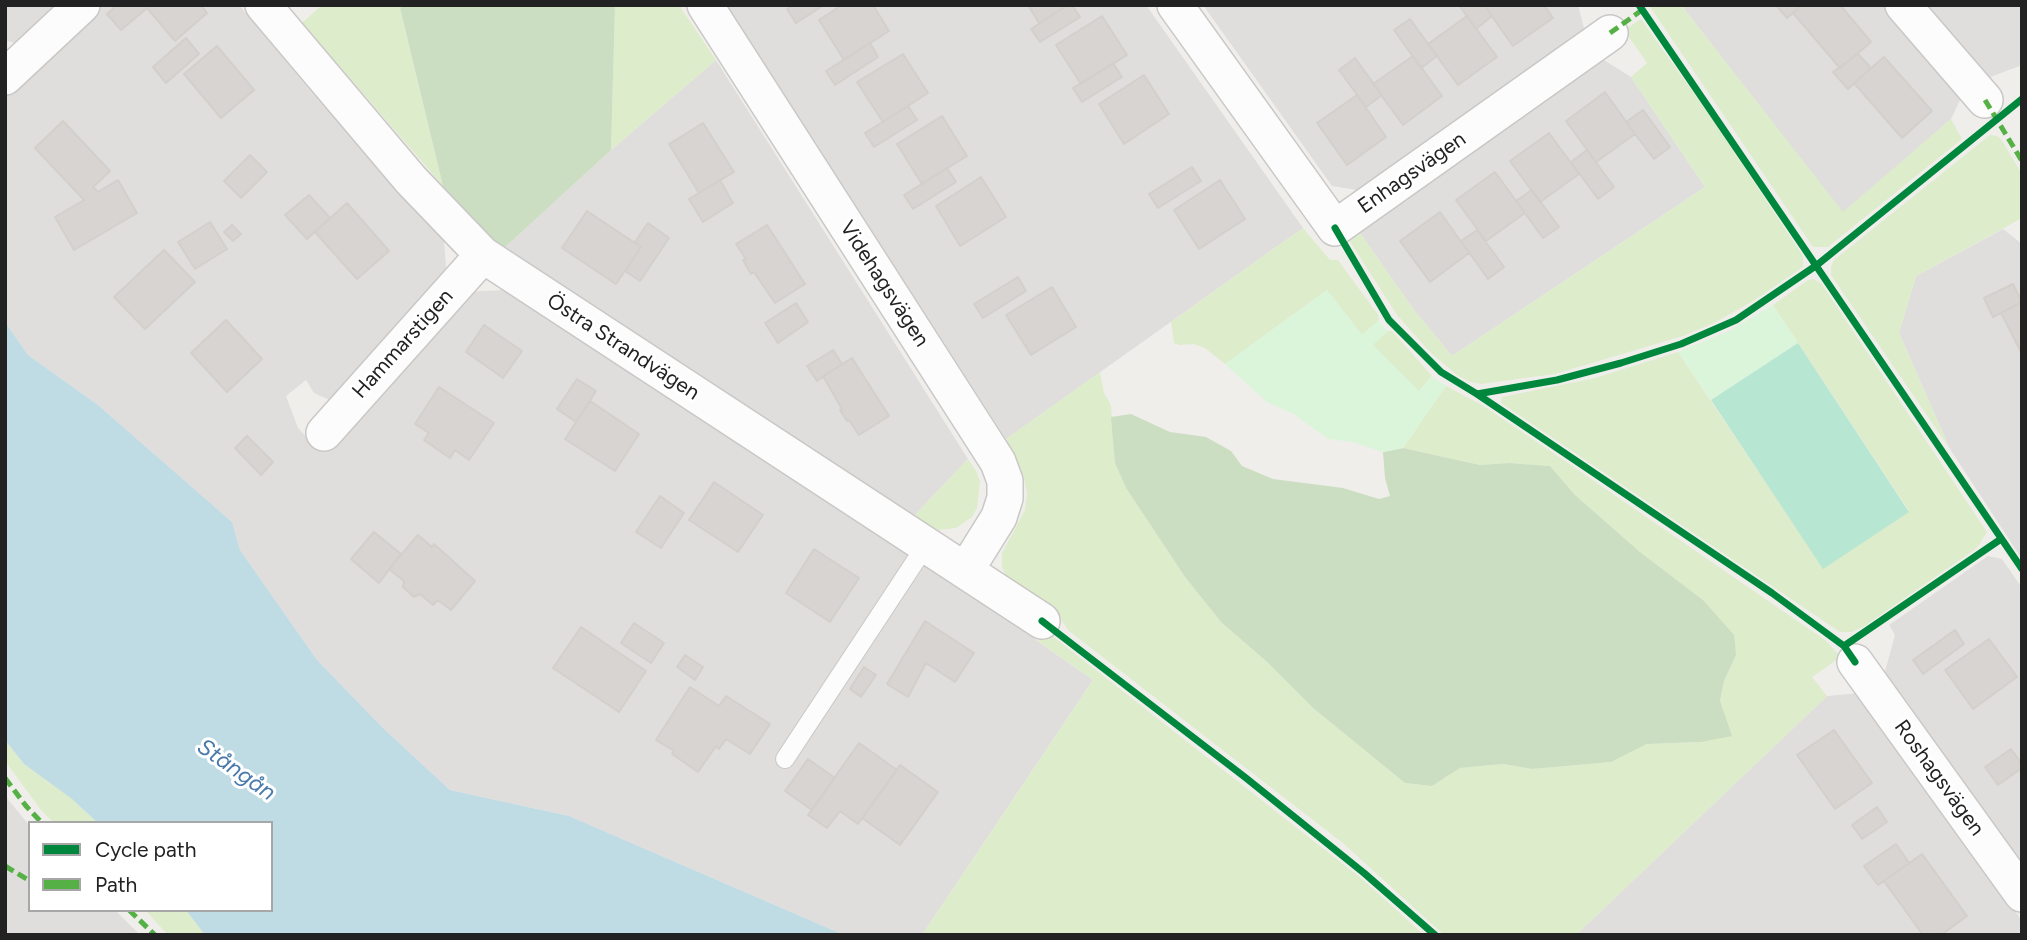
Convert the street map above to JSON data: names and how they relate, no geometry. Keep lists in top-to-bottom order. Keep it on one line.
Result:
{"streets":{"street":["Enhagsvägen","Videhagsvägen","Hammarstigen","Östra Strandvägen","Roshagsvägen"]},"crossings":[["Videhagsvägen","Östra Strandvägen"],["Hammarstigen","Östra Strandvägen"]],"water":["Stångån"],"legend":["Cycle path","Path"]}
